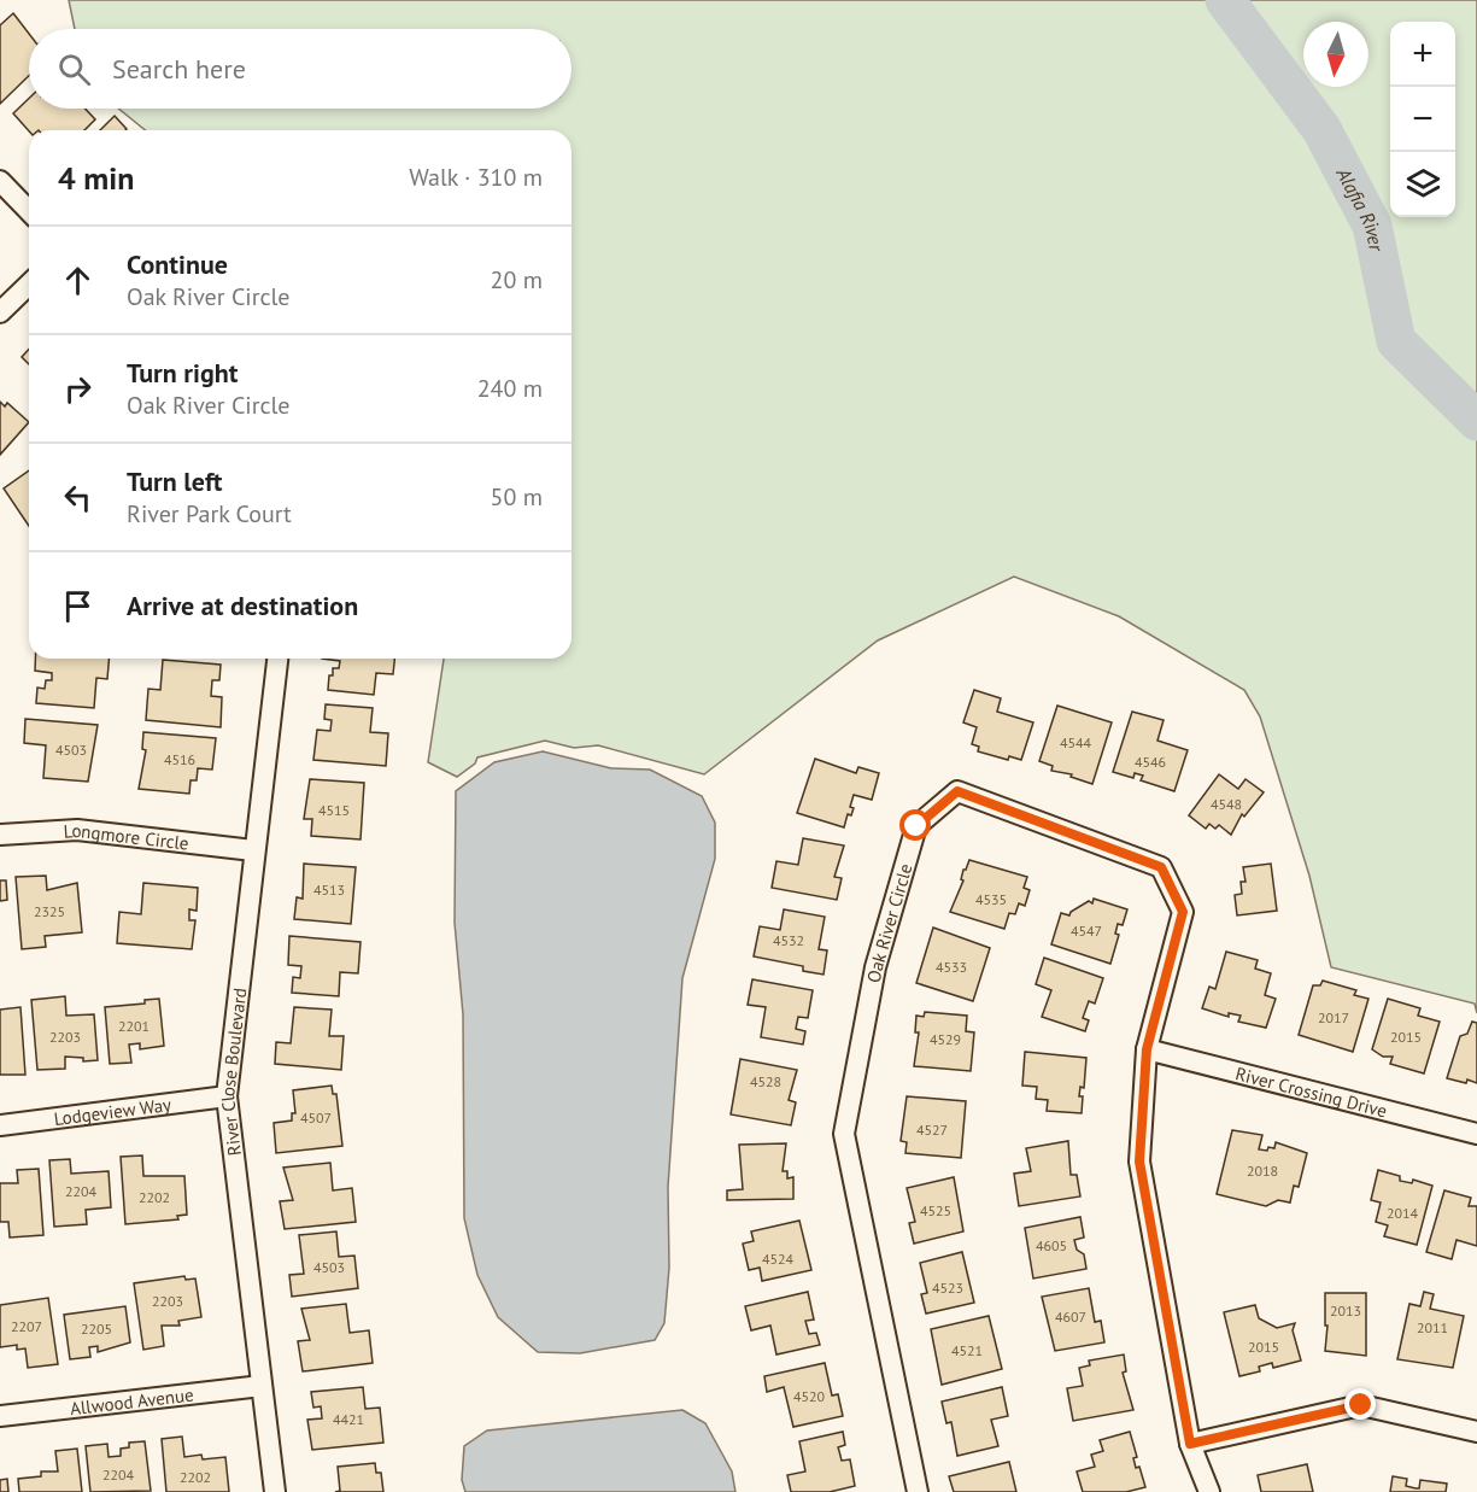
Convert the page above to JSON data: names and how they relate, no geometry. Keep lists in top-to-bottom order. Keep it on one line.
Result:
{"streets":{"street":["Longmore Circle","Oak River Circle","River Close Boulevard","River Crossing Drive","Lodgeview Way","Allwood Avenue"]},"crossings":[["Longmore Circle","River Close Boulevard"],["Oak River Circle","River Crossing Drive"],["River Close Boulevard","Lodgeview Way"],["River Close Boulevard","Allwood Avenue"]],"water":["Alafia River"],"house_numbers":["4544","4503","4516","4546","4548","4515","4513","4535","2325","4547","4532","4533","2017","2201","2203","2015","4529","4528","4507","4527","2018","2204","2202","4525","2014","4605","4524","4503","4523","2203","2013","4607","2207","2011","2205","2015","4521","4520","4421","2204","2202"],"north":"bottom","page":{"map_buttons":["+","−"],"search":"Search here","heading":["4 min","Walk · 310 m"],"list":[["Continue","Oak River Circle","20 m"],["Turn right","Oak River Circle","240 m"],["Turn left","River Park Court","50 m"],"Arrive at destination"]}}
